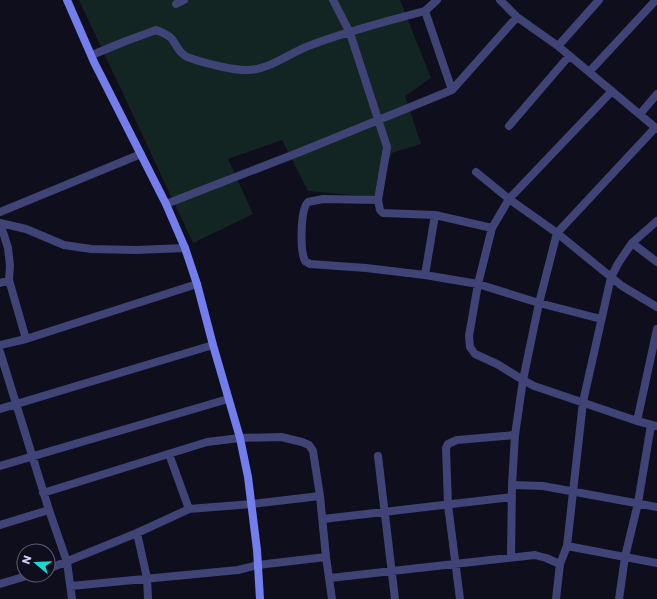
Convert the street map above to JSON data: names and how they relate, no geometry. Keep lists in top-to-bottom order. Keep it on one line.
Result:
{"north":"left"}
